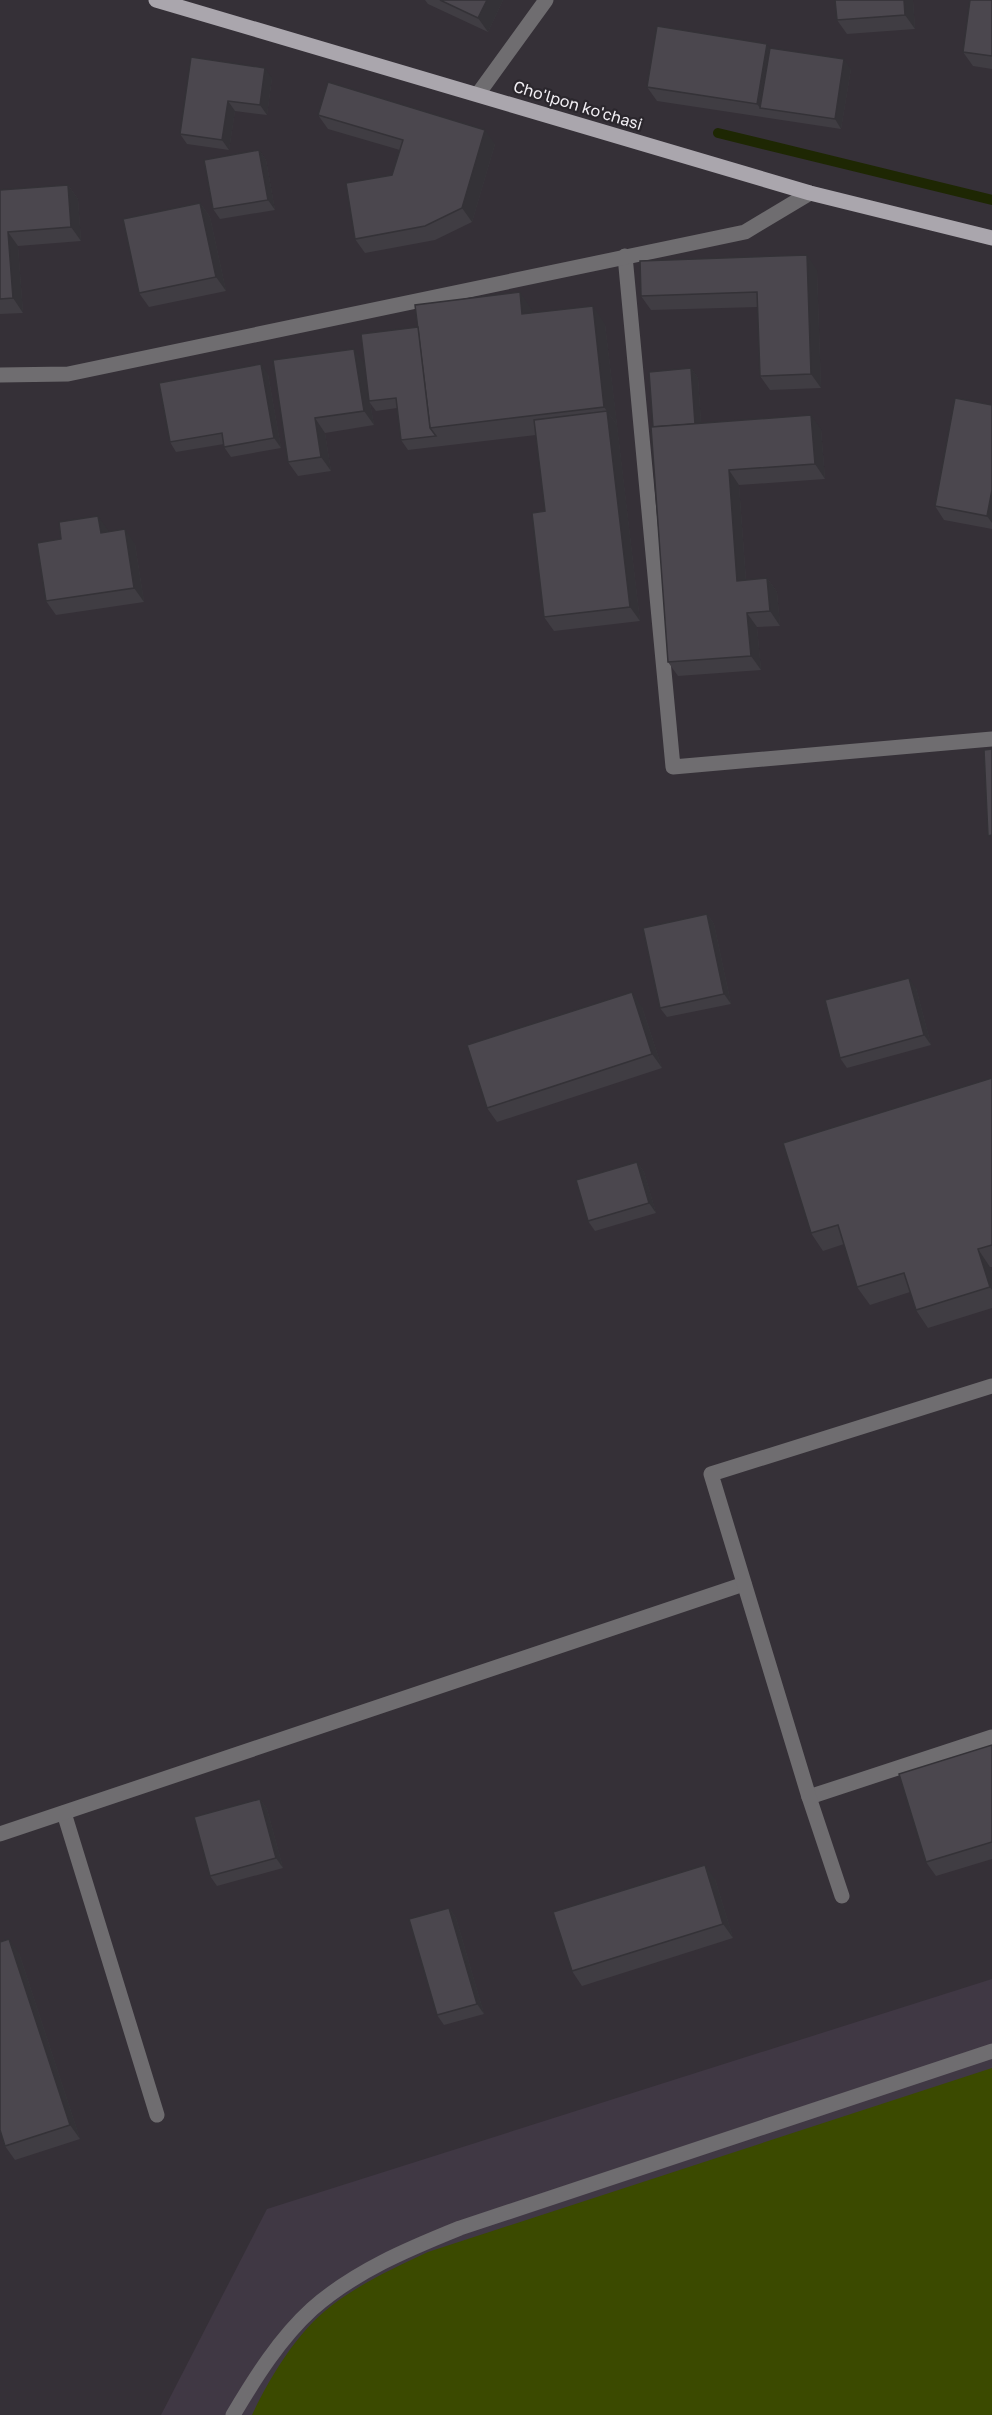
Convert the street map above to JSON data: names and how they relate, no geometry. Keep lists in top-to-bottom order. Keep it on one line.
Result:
{"streets":{"main road":["Cho'lpon ko'chasi"]}}
